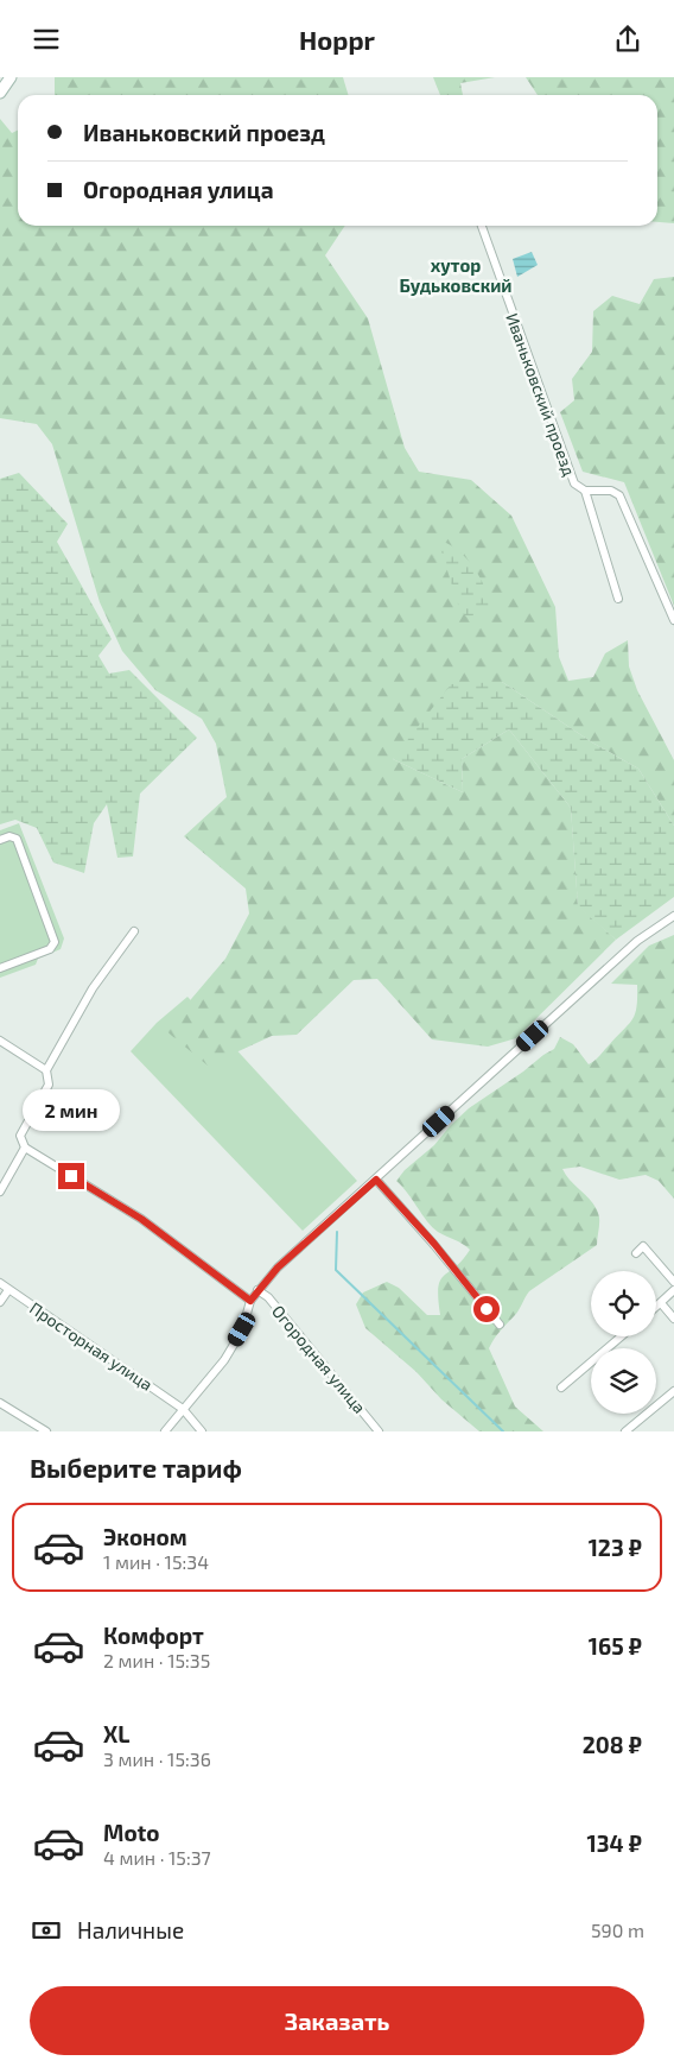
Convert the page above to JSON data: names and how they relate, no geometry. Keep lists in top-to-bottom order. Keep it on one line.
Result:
{"streets":{"street":["Иваньковский проезд","Просторная улица","Огородная улица"]},"districts":["хутор Будьковский"],"page":{"header":"Hoppr","banner":["Иваньковский проезд","Огородная улица"],"bubble":"2 мин","heading":"Выберите тариф","list":[{"name":"Эконом","note":"1 мин · 15:34","value":"123 ₽"},{"name":"Комфорт","note":"2 мин · 15:35","value":"165 ₽"},{"name":"XL","note":"3 мин · 15:36","value":"208 ₽"},{"name":"Moto","note":"4 мин · 15:37","value":"134 ₽"}],"pay":["Наличные","590 m"],"buttons":"Заказать"}}
